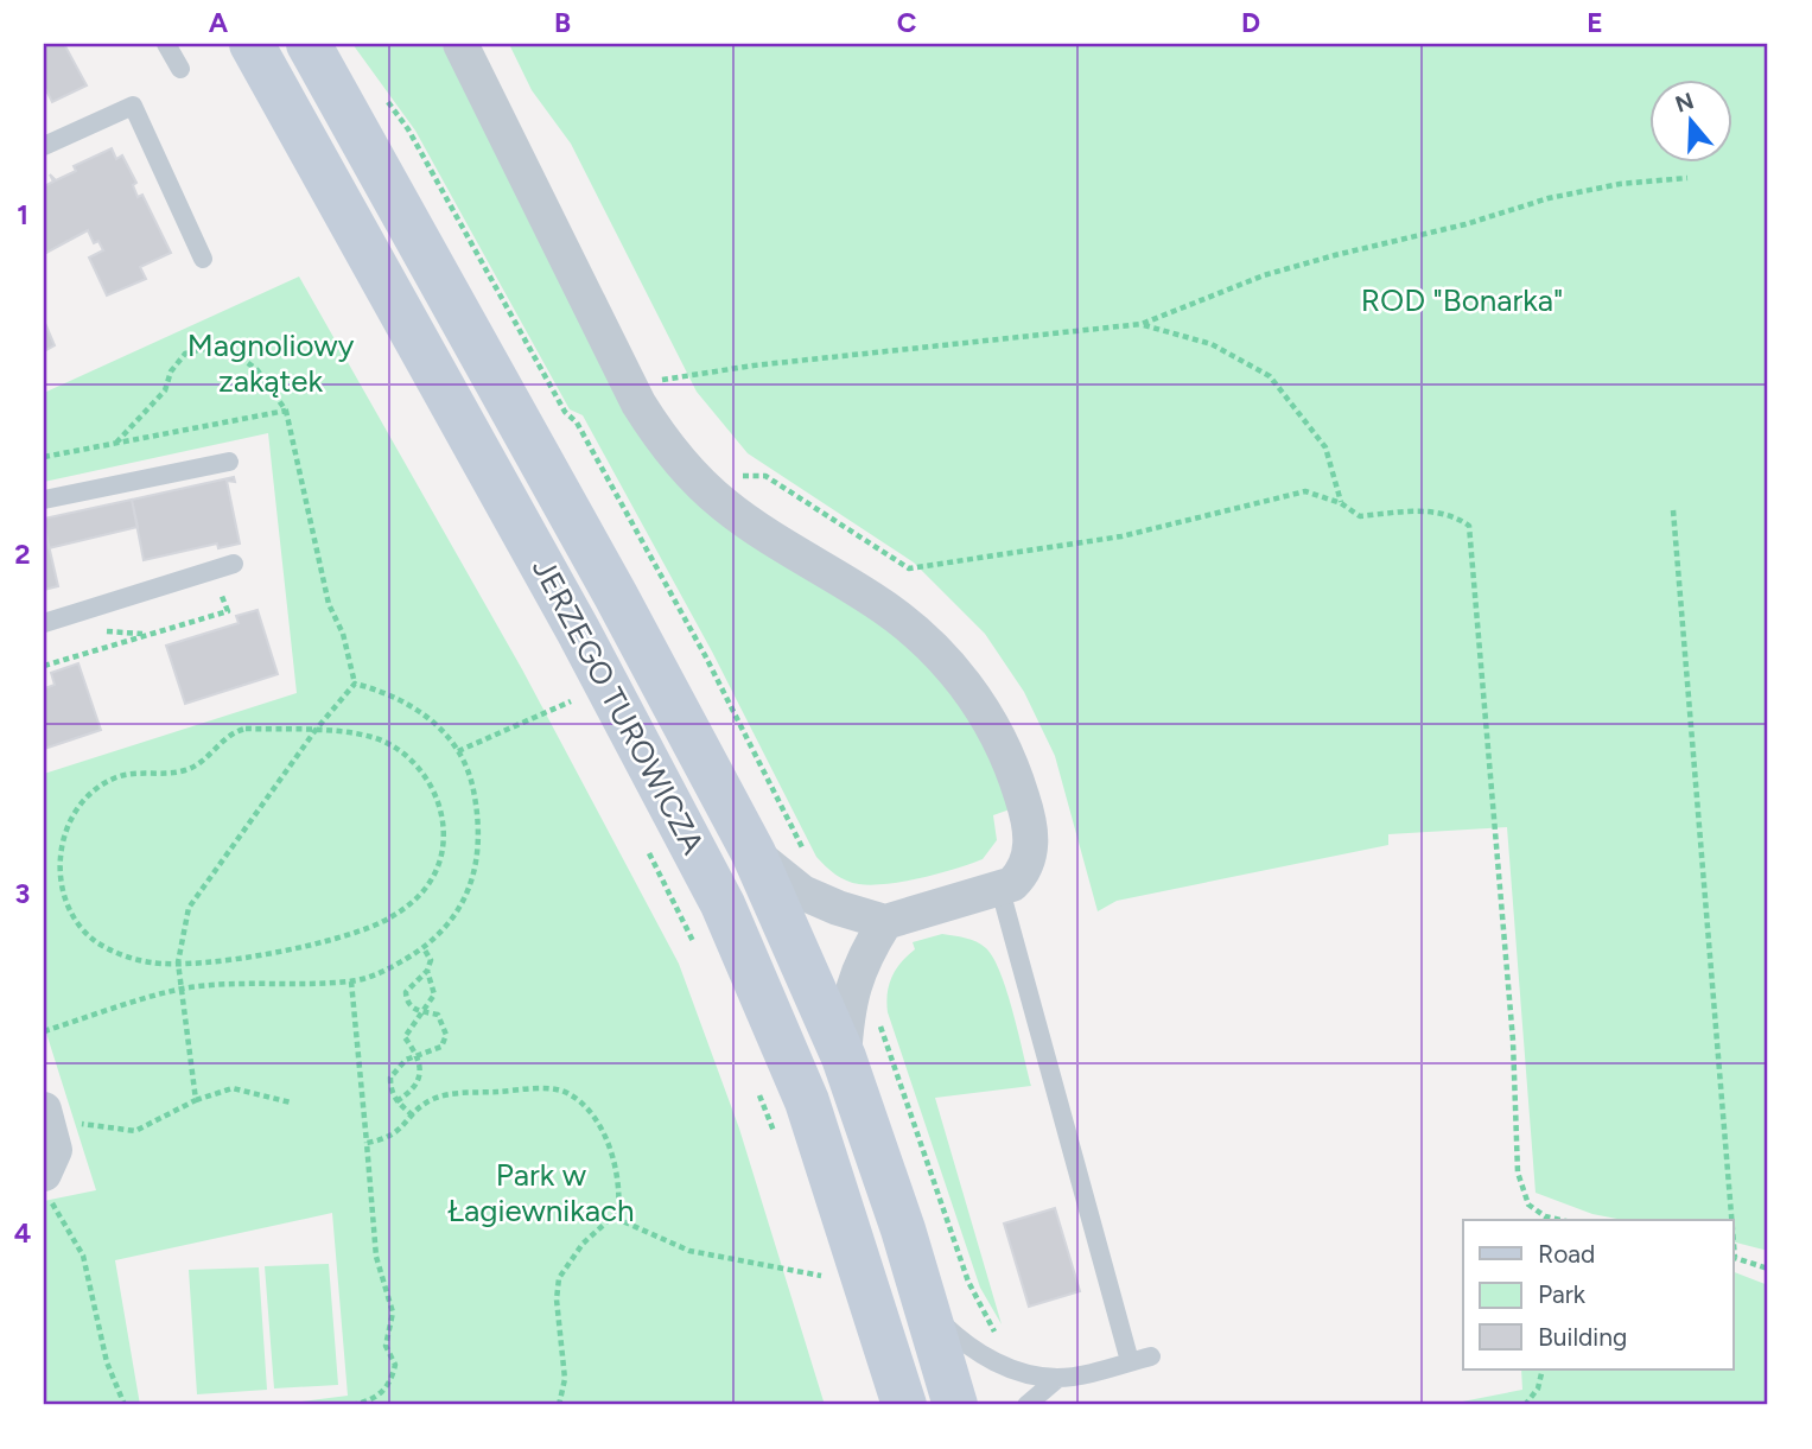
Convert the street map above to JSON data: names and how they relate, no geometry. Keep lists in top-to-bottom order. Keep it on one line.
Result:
{"streets":{"main road":["JERZEGO TUROWICZA"]},"parks":["ROD \"Bonarka\"","Magnoliowy zakątek","Park w Łagiewnikach"],"legend":["Road","Park","Building"],"north":"top","grid":{"columns":["A","B","C","D","E"],"rows":["1","2","3","4"]}}
